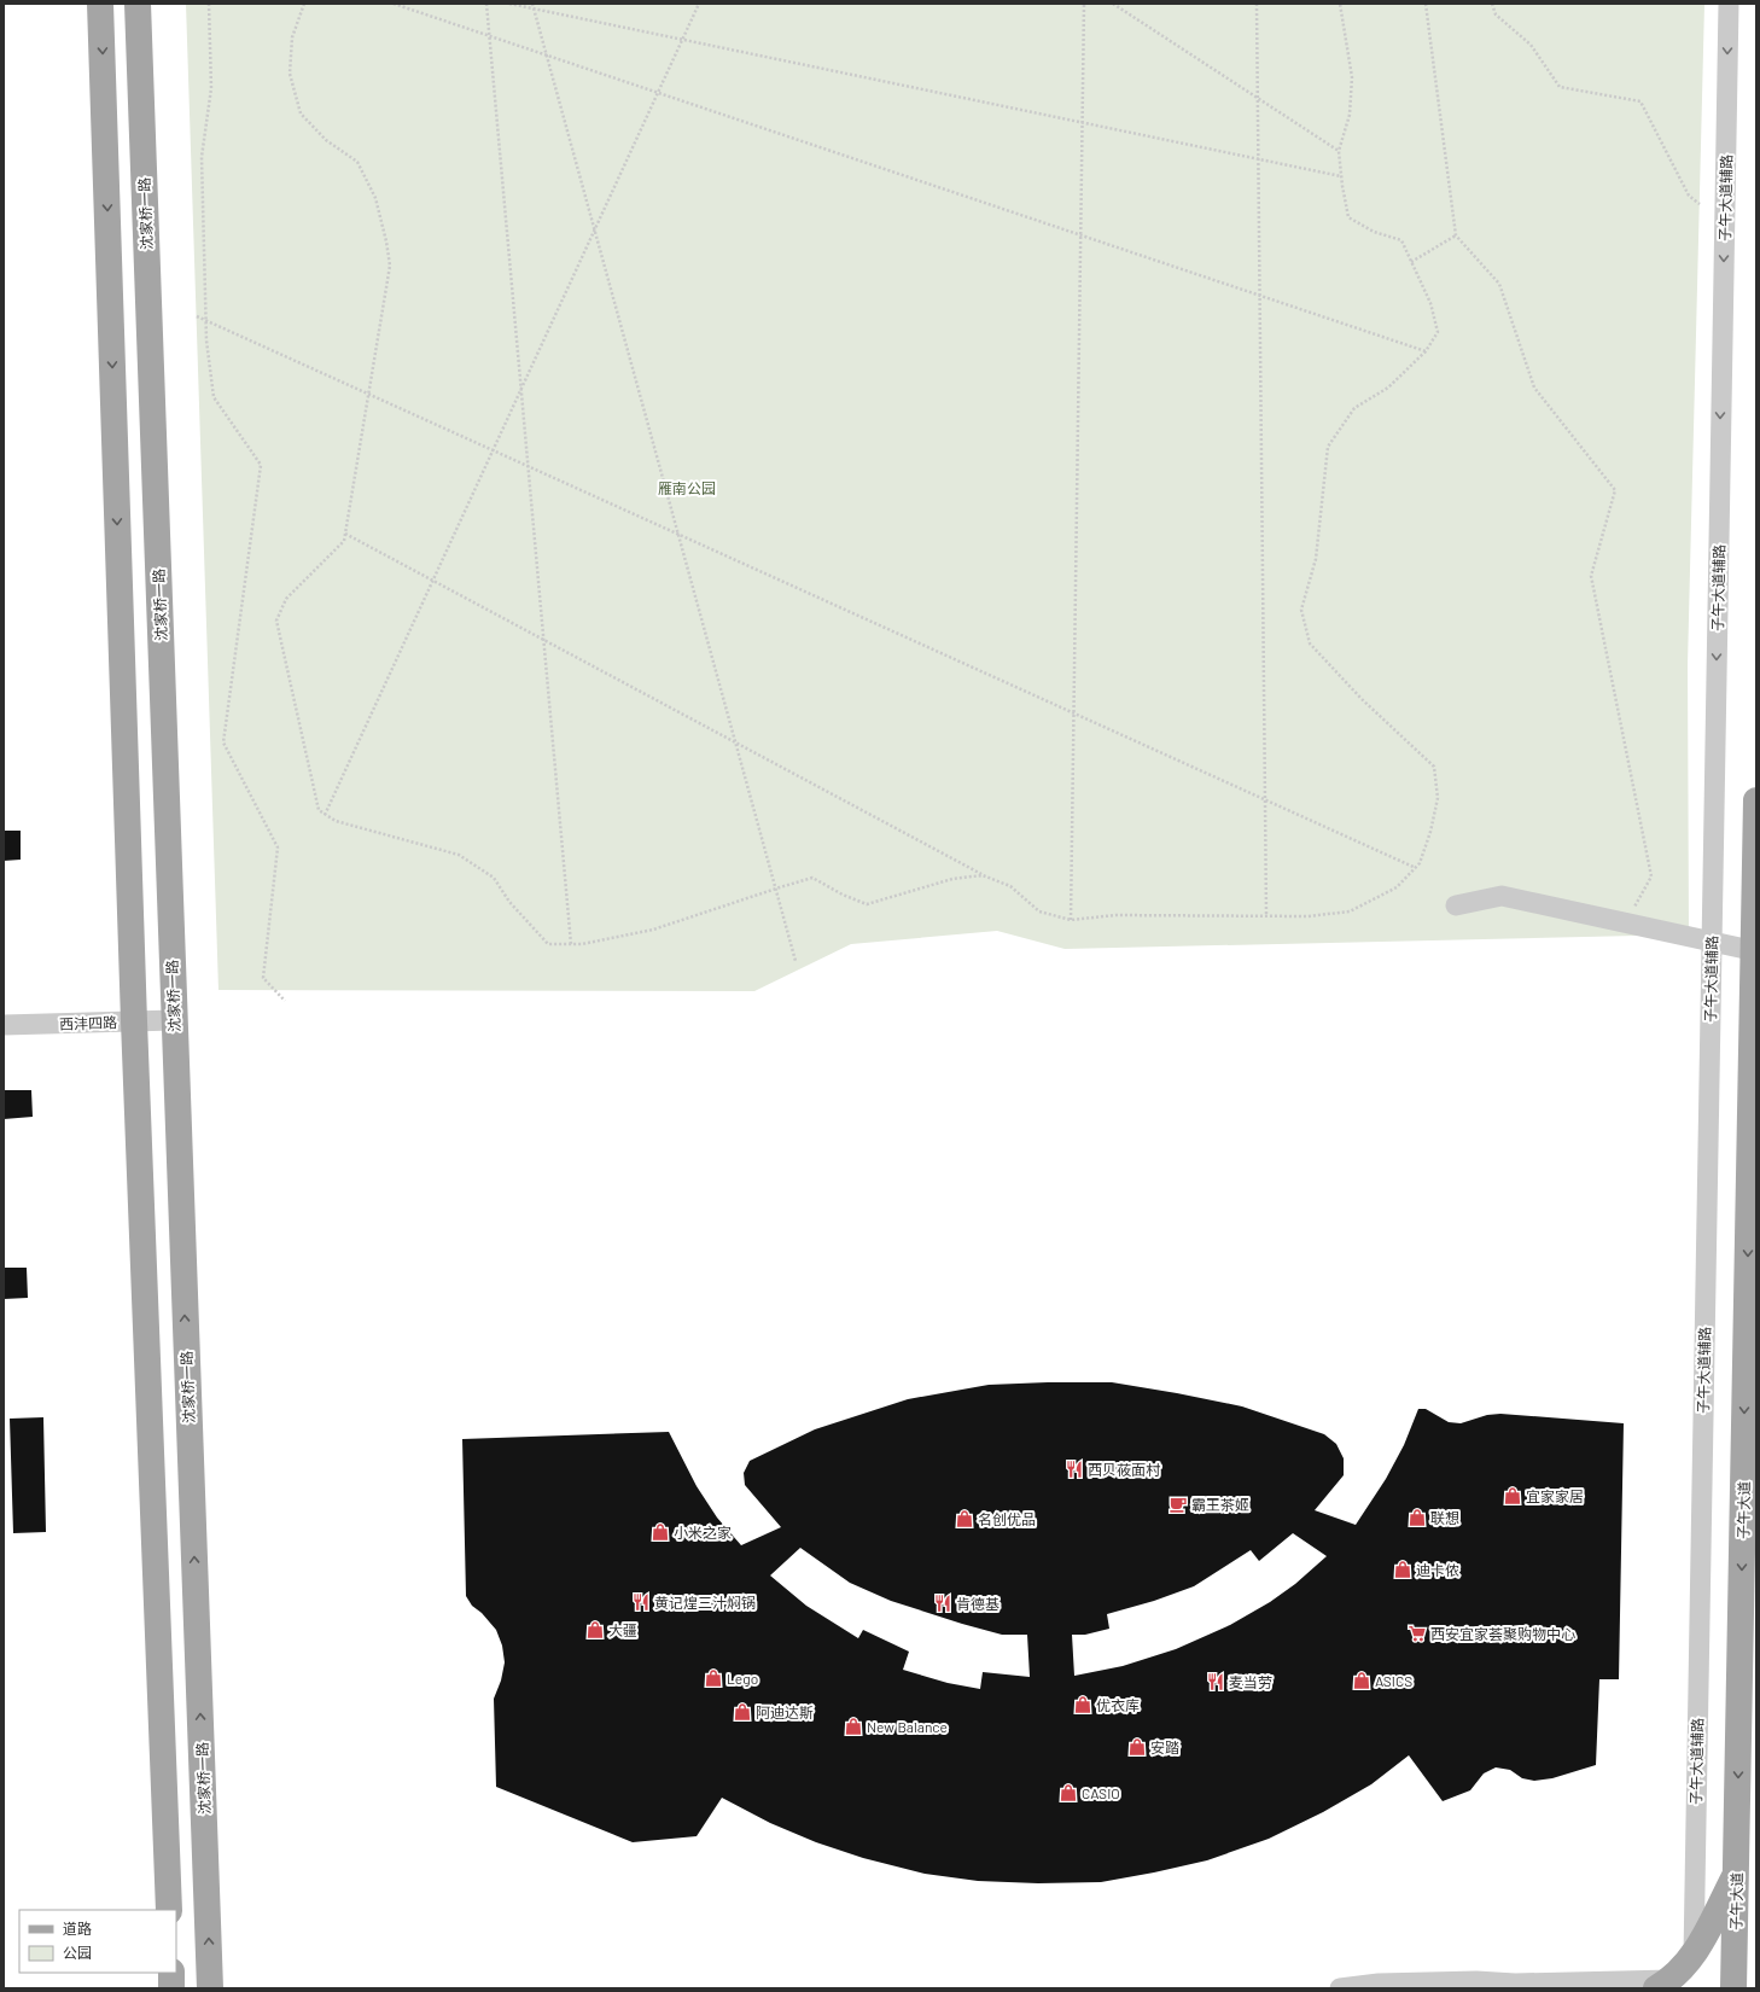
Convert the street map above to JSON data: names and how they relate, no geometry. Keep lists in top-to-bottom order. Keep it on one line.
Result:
{"streets":{"main road":["沈家桥一路","子午大道"],"street":["子午大道辅路","西沣四路"]},"crossings":[["沈家桥一路","西沣四路"]],"one_way":["子午大道辅路","子午大道"],"parks":["雁南公园"],"places":{"restaurant":["西贝莜面村","黄记煌三汁焖锅","肯德基","麦当劳"],"shop":["宜家家居","联想","名创优品","小米之家","迪卡侬","大疆","Lego","ASICS","优衣库","阿迪达斯","New Balance","安踏","CASIO"],"cafe":["霸王茶姬"],"supermarket":["西安宜家荟聚购物中心"]},"legend":["道路","公园"]}
